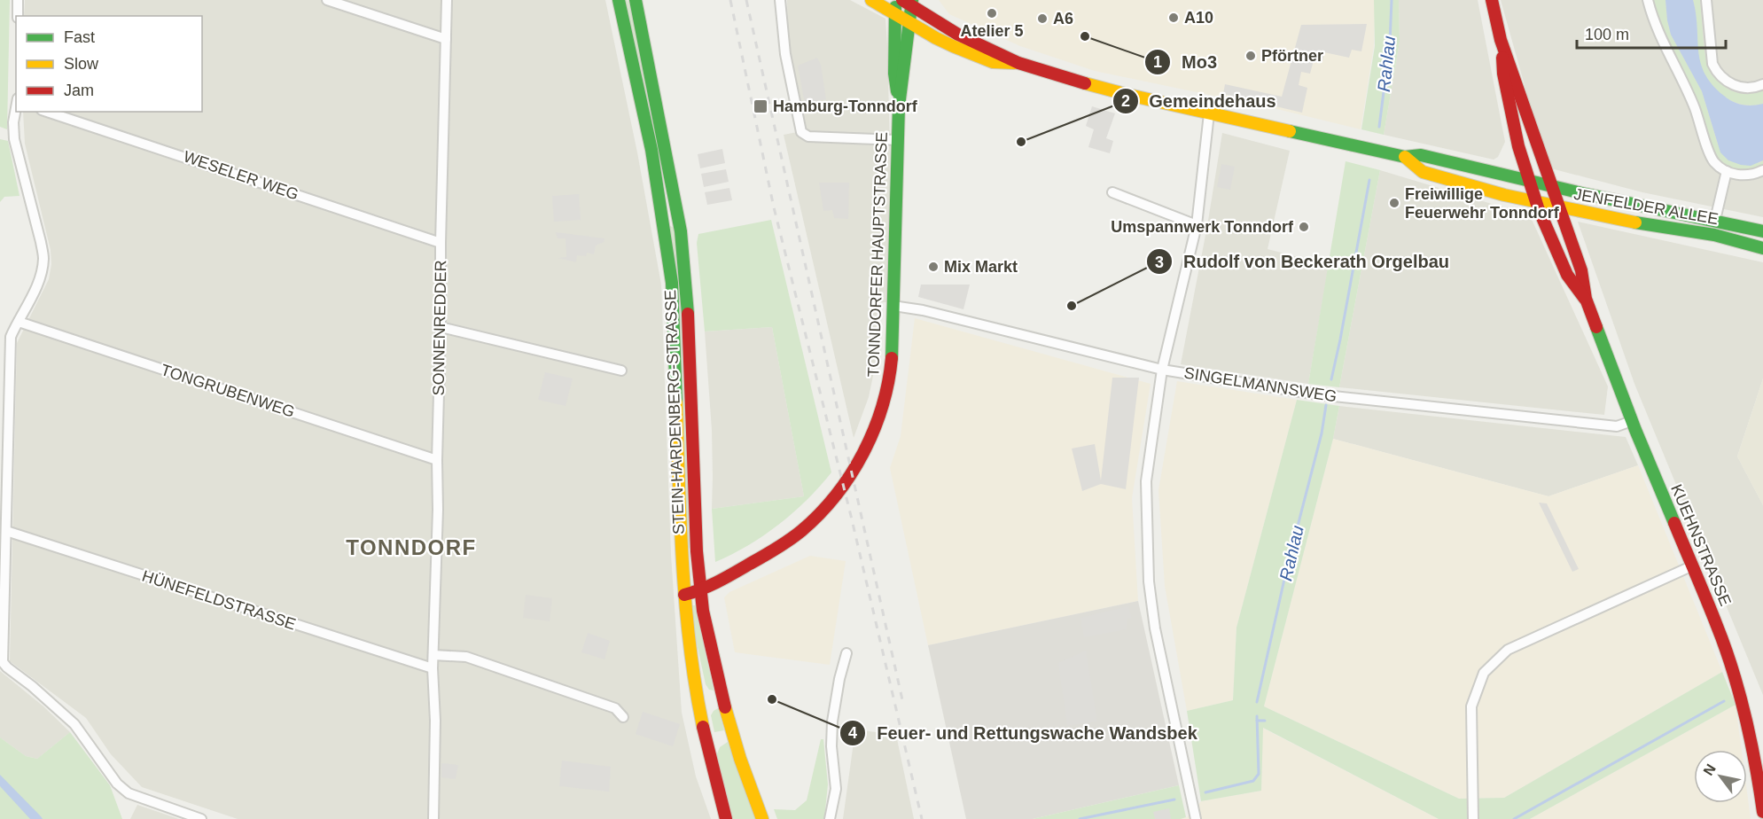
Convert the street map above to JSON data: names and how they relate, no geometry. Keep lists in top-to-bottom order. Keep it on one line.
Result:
{"streets":{"main road":["JENFELDER ALLEE","TONNDORFER HAUPTSTRASSE","STEIN-HARDENBERG-STRASSE","KUEHNSTRASSE"],"street":["WESELER WEG","SONNENREDDER","SINGELMANNSWEG","TONGRUBENWEG","HÜNEFELDSTRASSE"]},"crossings":[["WESELER WEG","SONNENREDDER"],["JENFELDER ALLEE","TONNDORFER HAUPTSTRASSE"],["JENFELDER ALLEE","KUEHNSTRASSE"],["TONNDORFER HAUPTSTRASSE","SINGELMANNSWEG"],["TONNDORFER HAUPTSTRASSE","STEIN-HARDENBERG-STRASSE"],["SONNENREDDER","TONGRUBENWEG"],["SONNENREDDER","HÜNEFELDSTRASSE"],["SINGELMANNSWEG","KUEHNSTRASSE"]],"districts":["TONNDORF"],"water":["Rahlau"],"places":{"other":["Atelier 5","A10","A6","Mo3","Pförtner","Gemeindehaus","Freiwillige Feuerwehr Tonndorf","Umspannwerk Tonndorf","Mix Markt","Rudolf von Beckerath Orgelbau","Feuer- und Rettungswache Wandsbek"],"transit":["Hamburg-Tonndorf"]},"legend":["Fast","Slow","Jam"],"scale_bar":"100 m","north":"top left"}
